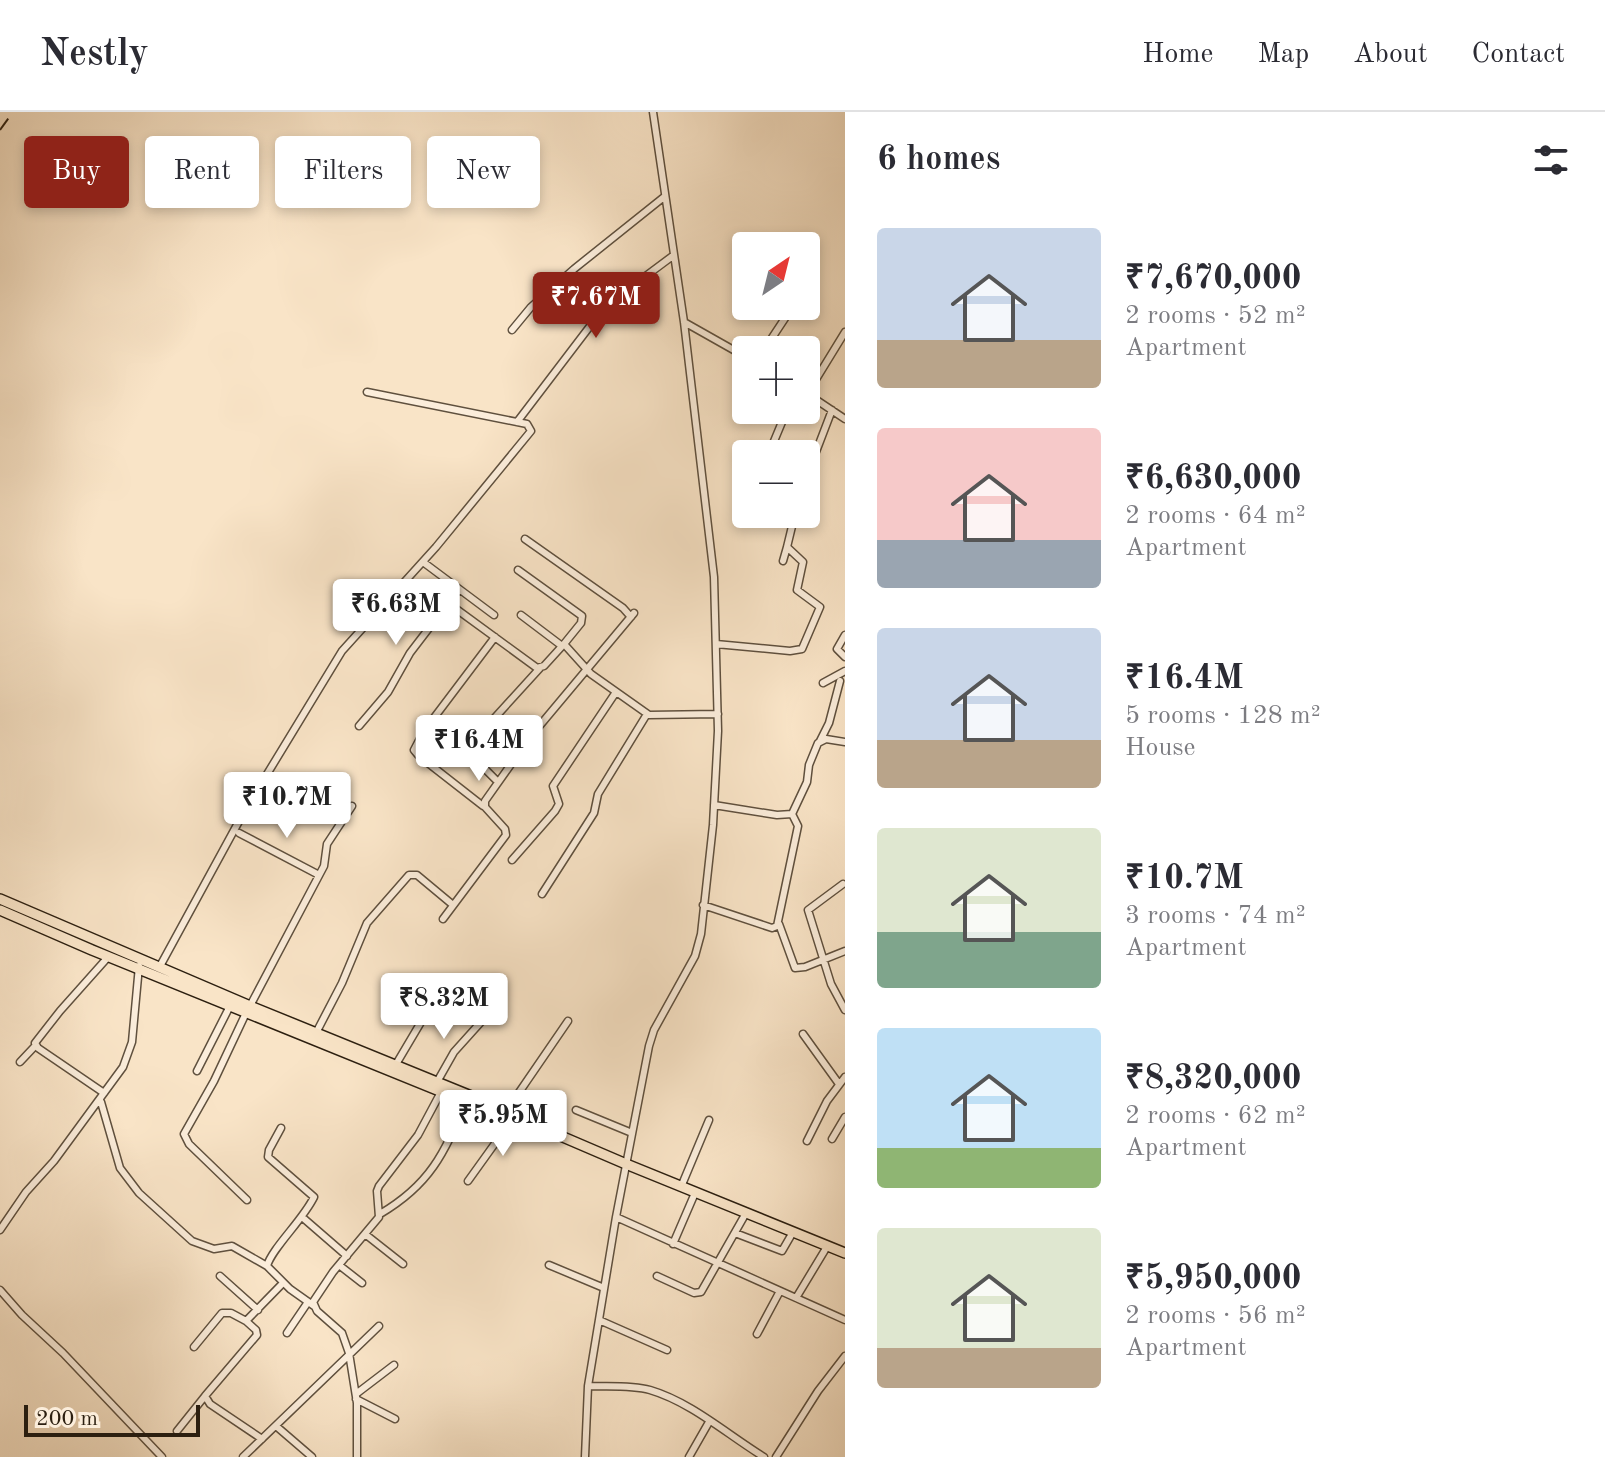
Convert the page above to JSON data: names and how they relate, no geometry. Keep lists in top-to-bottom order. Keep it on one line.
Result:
{"scale_bar":"200 m","north":"top right","page":{"header":"Nestly","nav":["Home","Map","About","Contact"],"heading":"6 homes","chip":["Buy","Rent","Filters","New"],"list":[{"name":"₹7,670,000","note":"2 rooms · 52 m² · Apartment"},{"name":"₹6,630,000","note":"2 rooms · 64 m² · Apartment"},{"name":"₹16.4M","note":"5 rooms · 128 m² · House"},{"name":"₹10.7M","note":"3 rooms · 74 m² · Apartment"},{"name":"₹8,320,000","note":"2 rooms · 62 m² · Apartment"},{"name":"₹5,950,000","note":"2 rooms · 56 m² · Apartment"}],"map_buttons":["+","−"],"price":["₹7.67M","₹6.63M","₹16.4M","₹10.7M","₹8.32M","₹5.95M"],"scale":"200 m"}}
